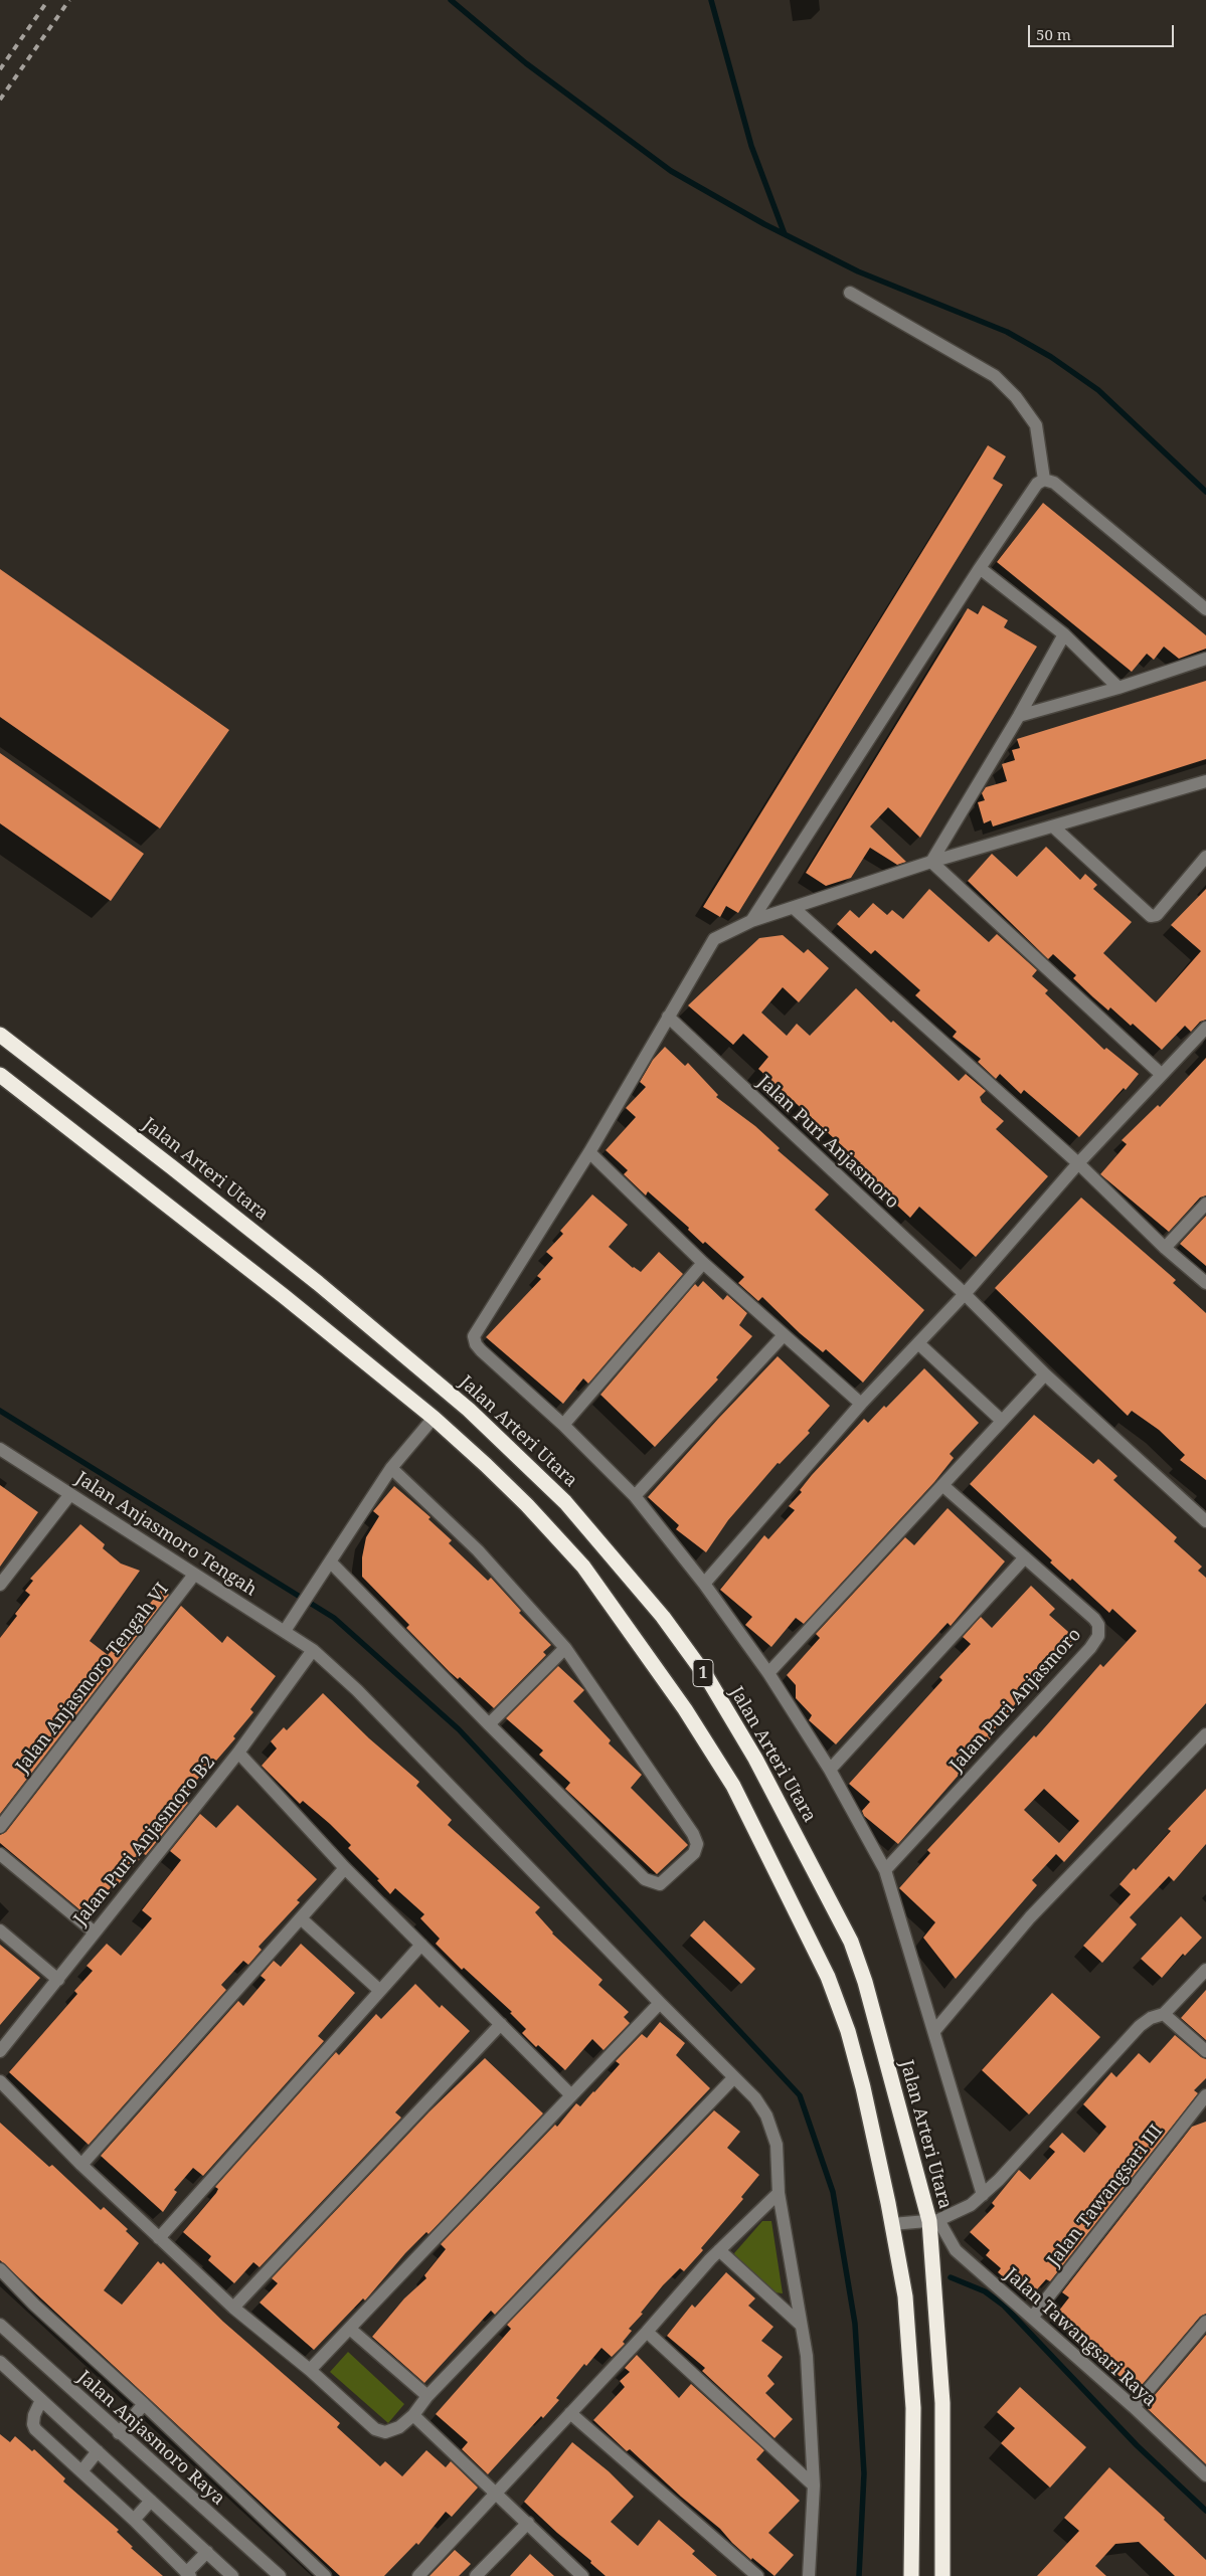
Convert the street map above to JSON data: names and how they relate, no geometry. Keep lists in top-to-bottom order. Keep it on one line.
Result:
{"streets":{"highway":["Jalan Arteri Utara","1"],"street":["Jalan Puri Anjasmoro","Jalan Anjasmoro Tengah","Jalan Anjasmoro Tengah VI","Jalan Puri Anjasmoro B2","Jalan Tawangsari III","Jalan Tawangsari Raya","Jalan Anjasmoro Raya"]},"crossings":[["Jalan Arteri Utara","Jalan Tawangsari Raya"],["Jalan Anjasmoro Tengah","Jalan Anjasmoro Tengah VI"],["Jalan Anjasmoro Tengah","Jalan Puri Anjasmoro B2"],["Jalan Tawangsari III","Jalan Tawangsari Raya"]],"scale_bar":"50 m"}
